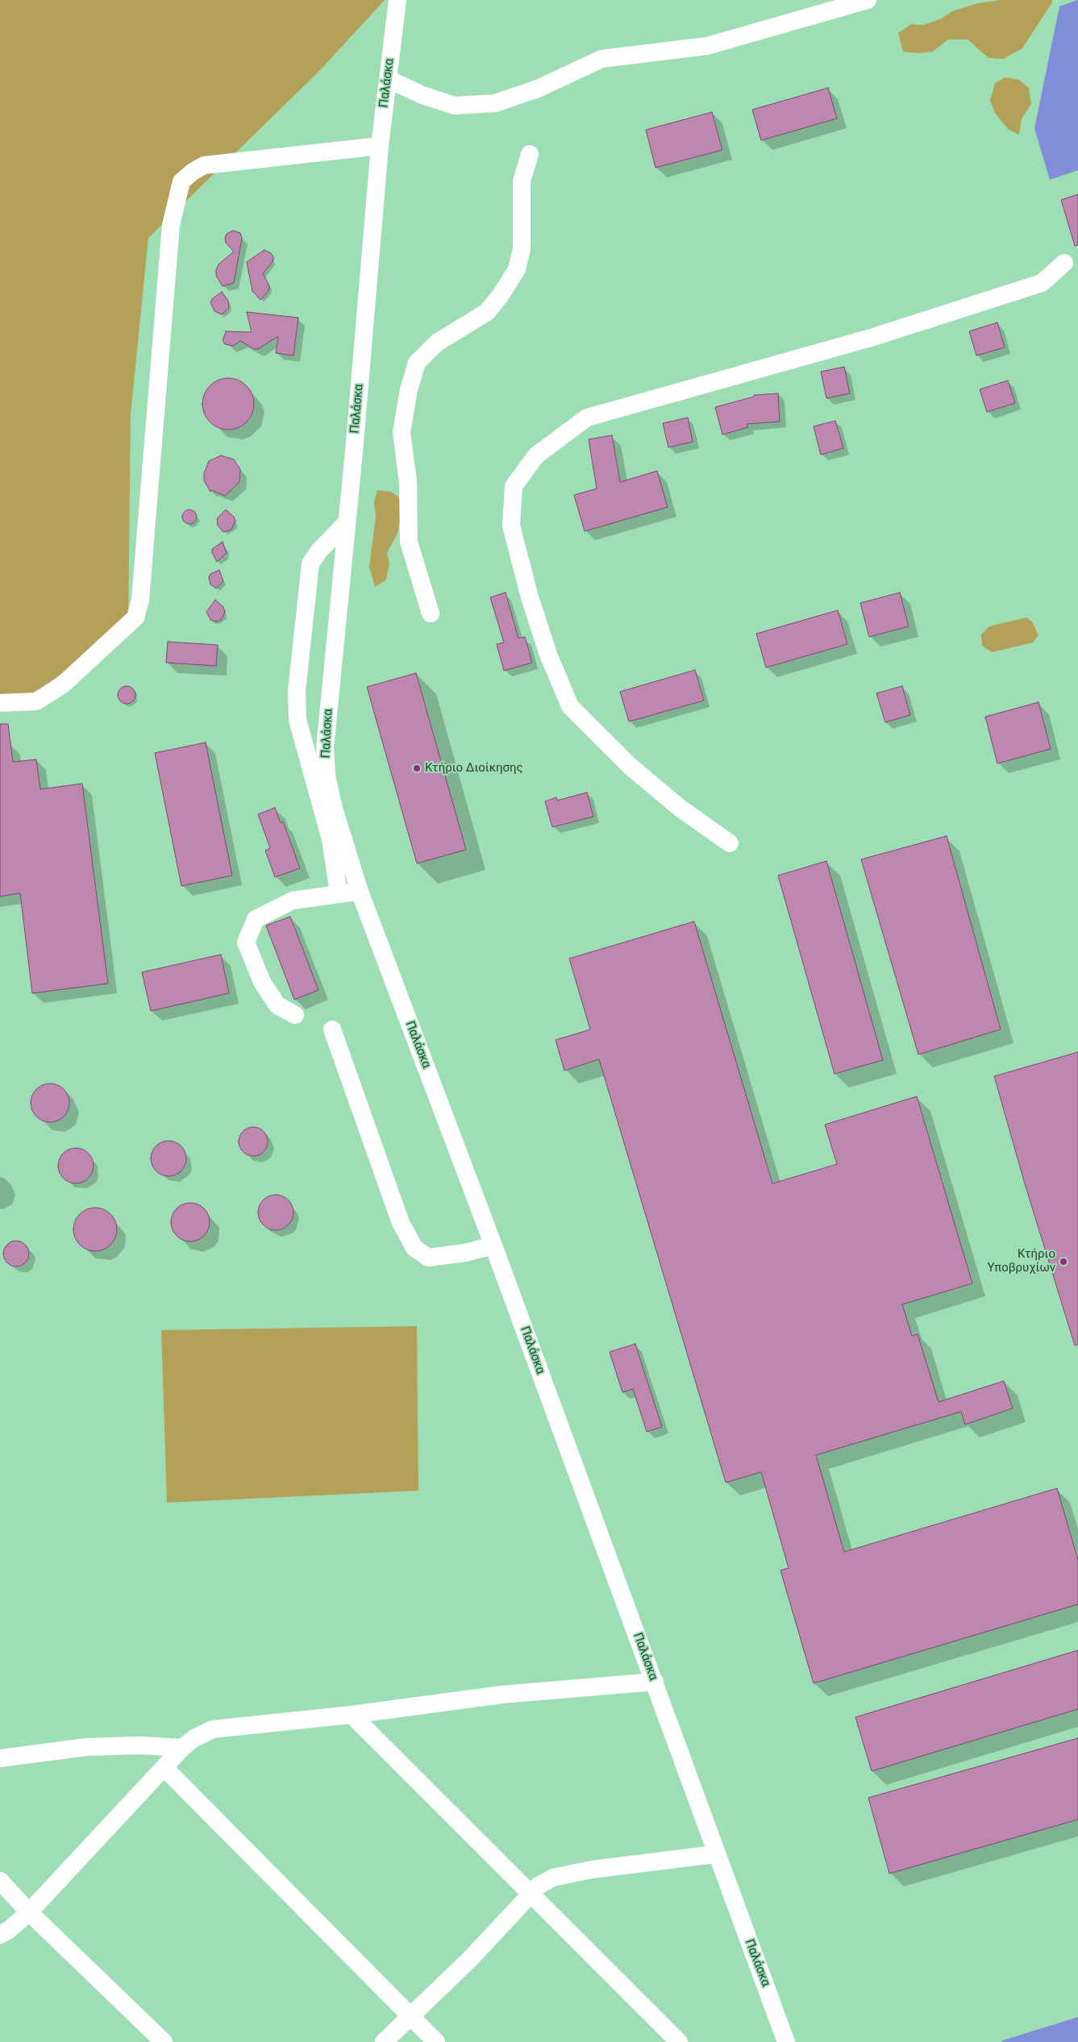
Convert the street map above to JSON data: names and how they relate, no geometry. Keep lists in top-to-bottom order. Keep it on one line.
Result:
{"streets":{"street":["Παλάσκα"]},"places":["Κτήριο Διοίκησης","Κτήριο Υποβρυχίων"]}
